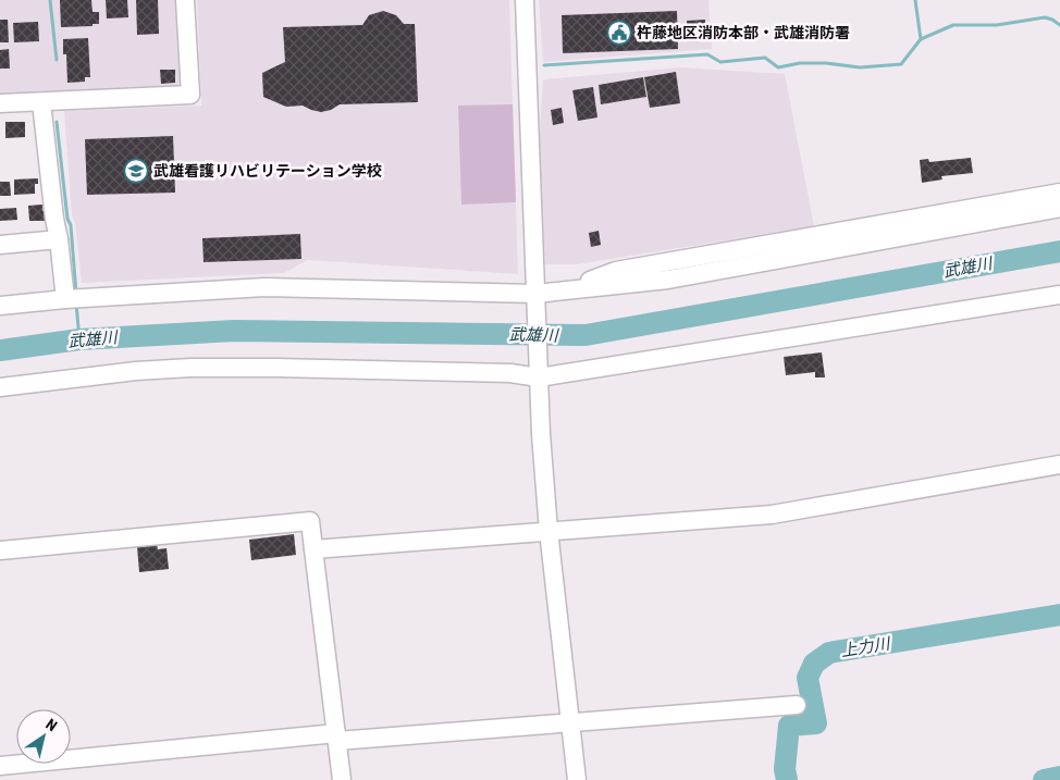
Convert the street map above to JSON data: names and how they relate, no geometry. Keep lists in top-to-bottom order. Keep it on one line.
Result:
{"water":["武雄川","上力川"],"places":{"public building":["杵藤地区消防本部・武雄消防署"],"school or university":["武雄看護リハビリテーション学校"]},"north":"top right"}
